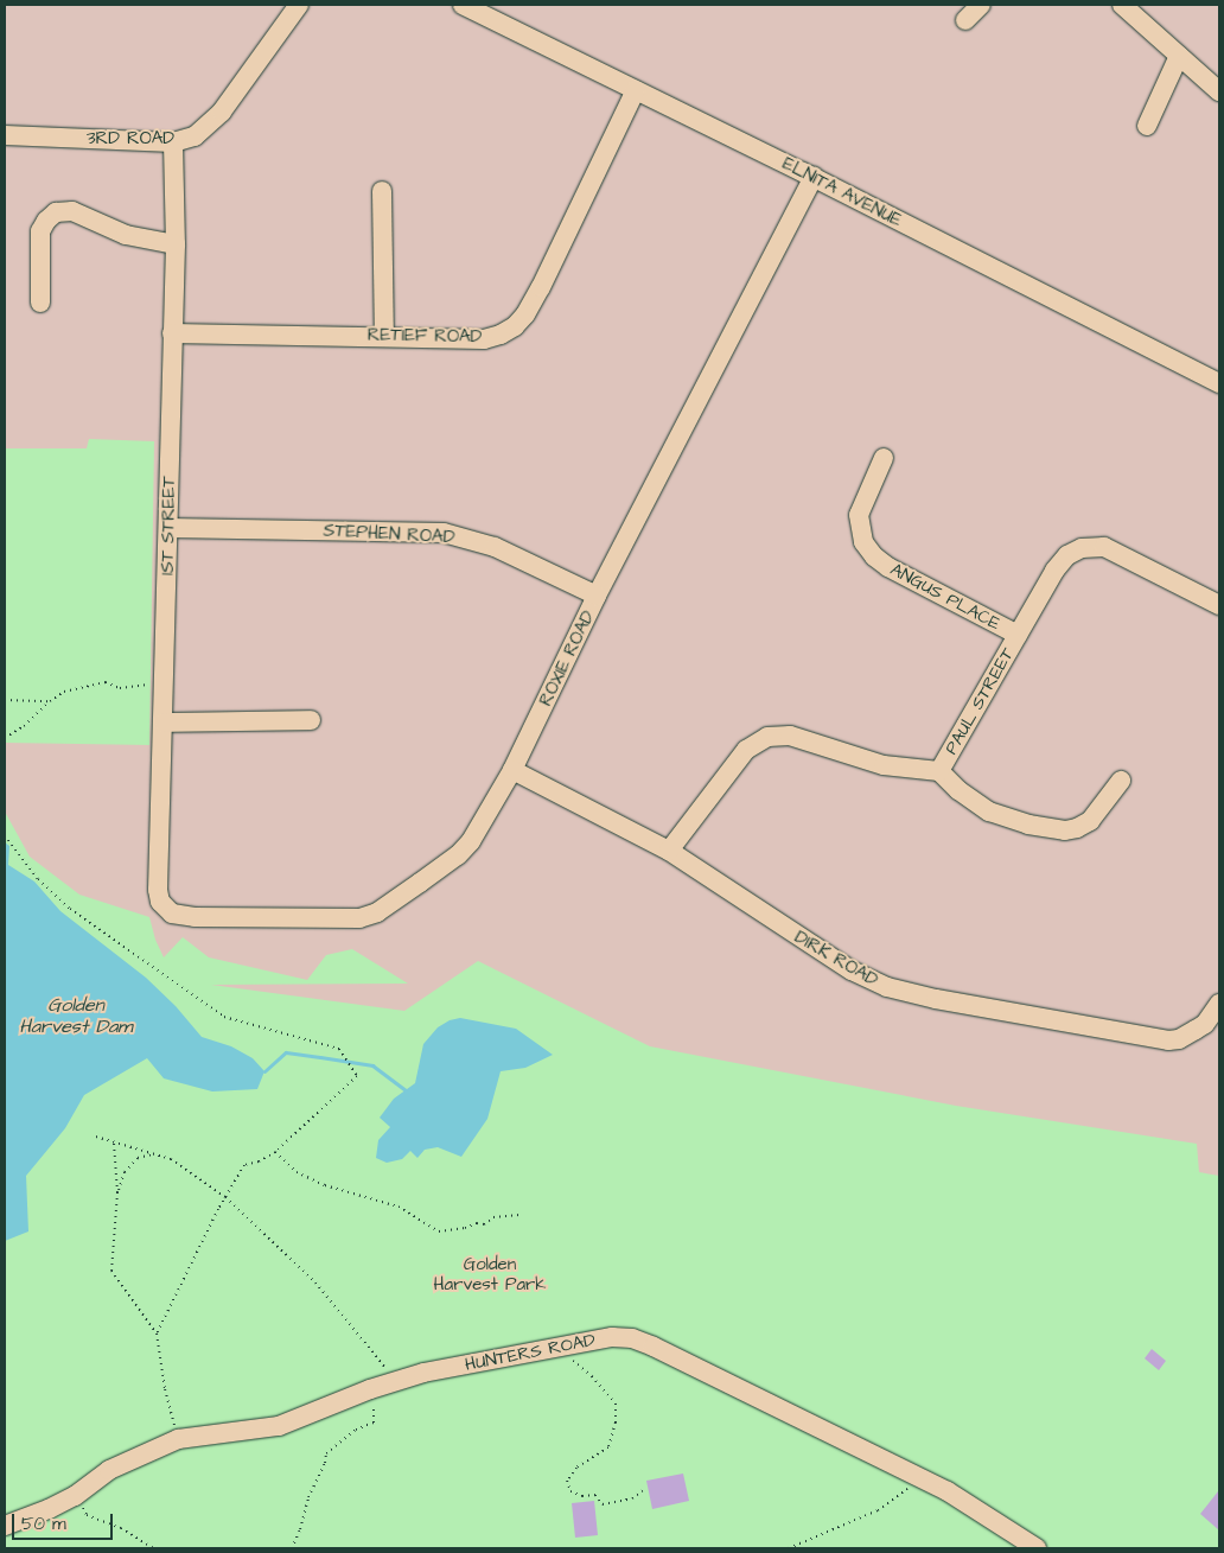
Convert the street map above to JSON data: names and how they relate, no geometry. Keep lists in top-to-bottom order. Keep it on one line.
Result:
{"streets":{"street":["3RD ROAD","ELNITA AVENUE","RETIEF ROAD","1ST STREET","STEPHEN ROAD","ANGUS PLACE","ROXIE ROAD","PAUL STREET","DIRK ROAD","HUNTERS ROAD"]},"crossings":[["3RD ROAD","1ST STREET"],["ELNITA AVENUE","RETIEF ROAD"],["ELNITA AVENUE","ROXIE ROAD"],["RETIEF ROAD","1ST STREET"],["1ST STREET","STEPHEN ROAD"],["1ST STREET","ROXIE ROAD"],["STEPHEN ROAD","ROXIE ROAD"],["ANGUS PLACE","PAUL STREET"],["ROXIE ROAD","DIRK ROAD"],["PAUL STREET","DIRK ROAD"]],"water":["Golden Harvest Dam"],"parks":["Golden Harvest Park"],"scale_bar":"50 m"}
